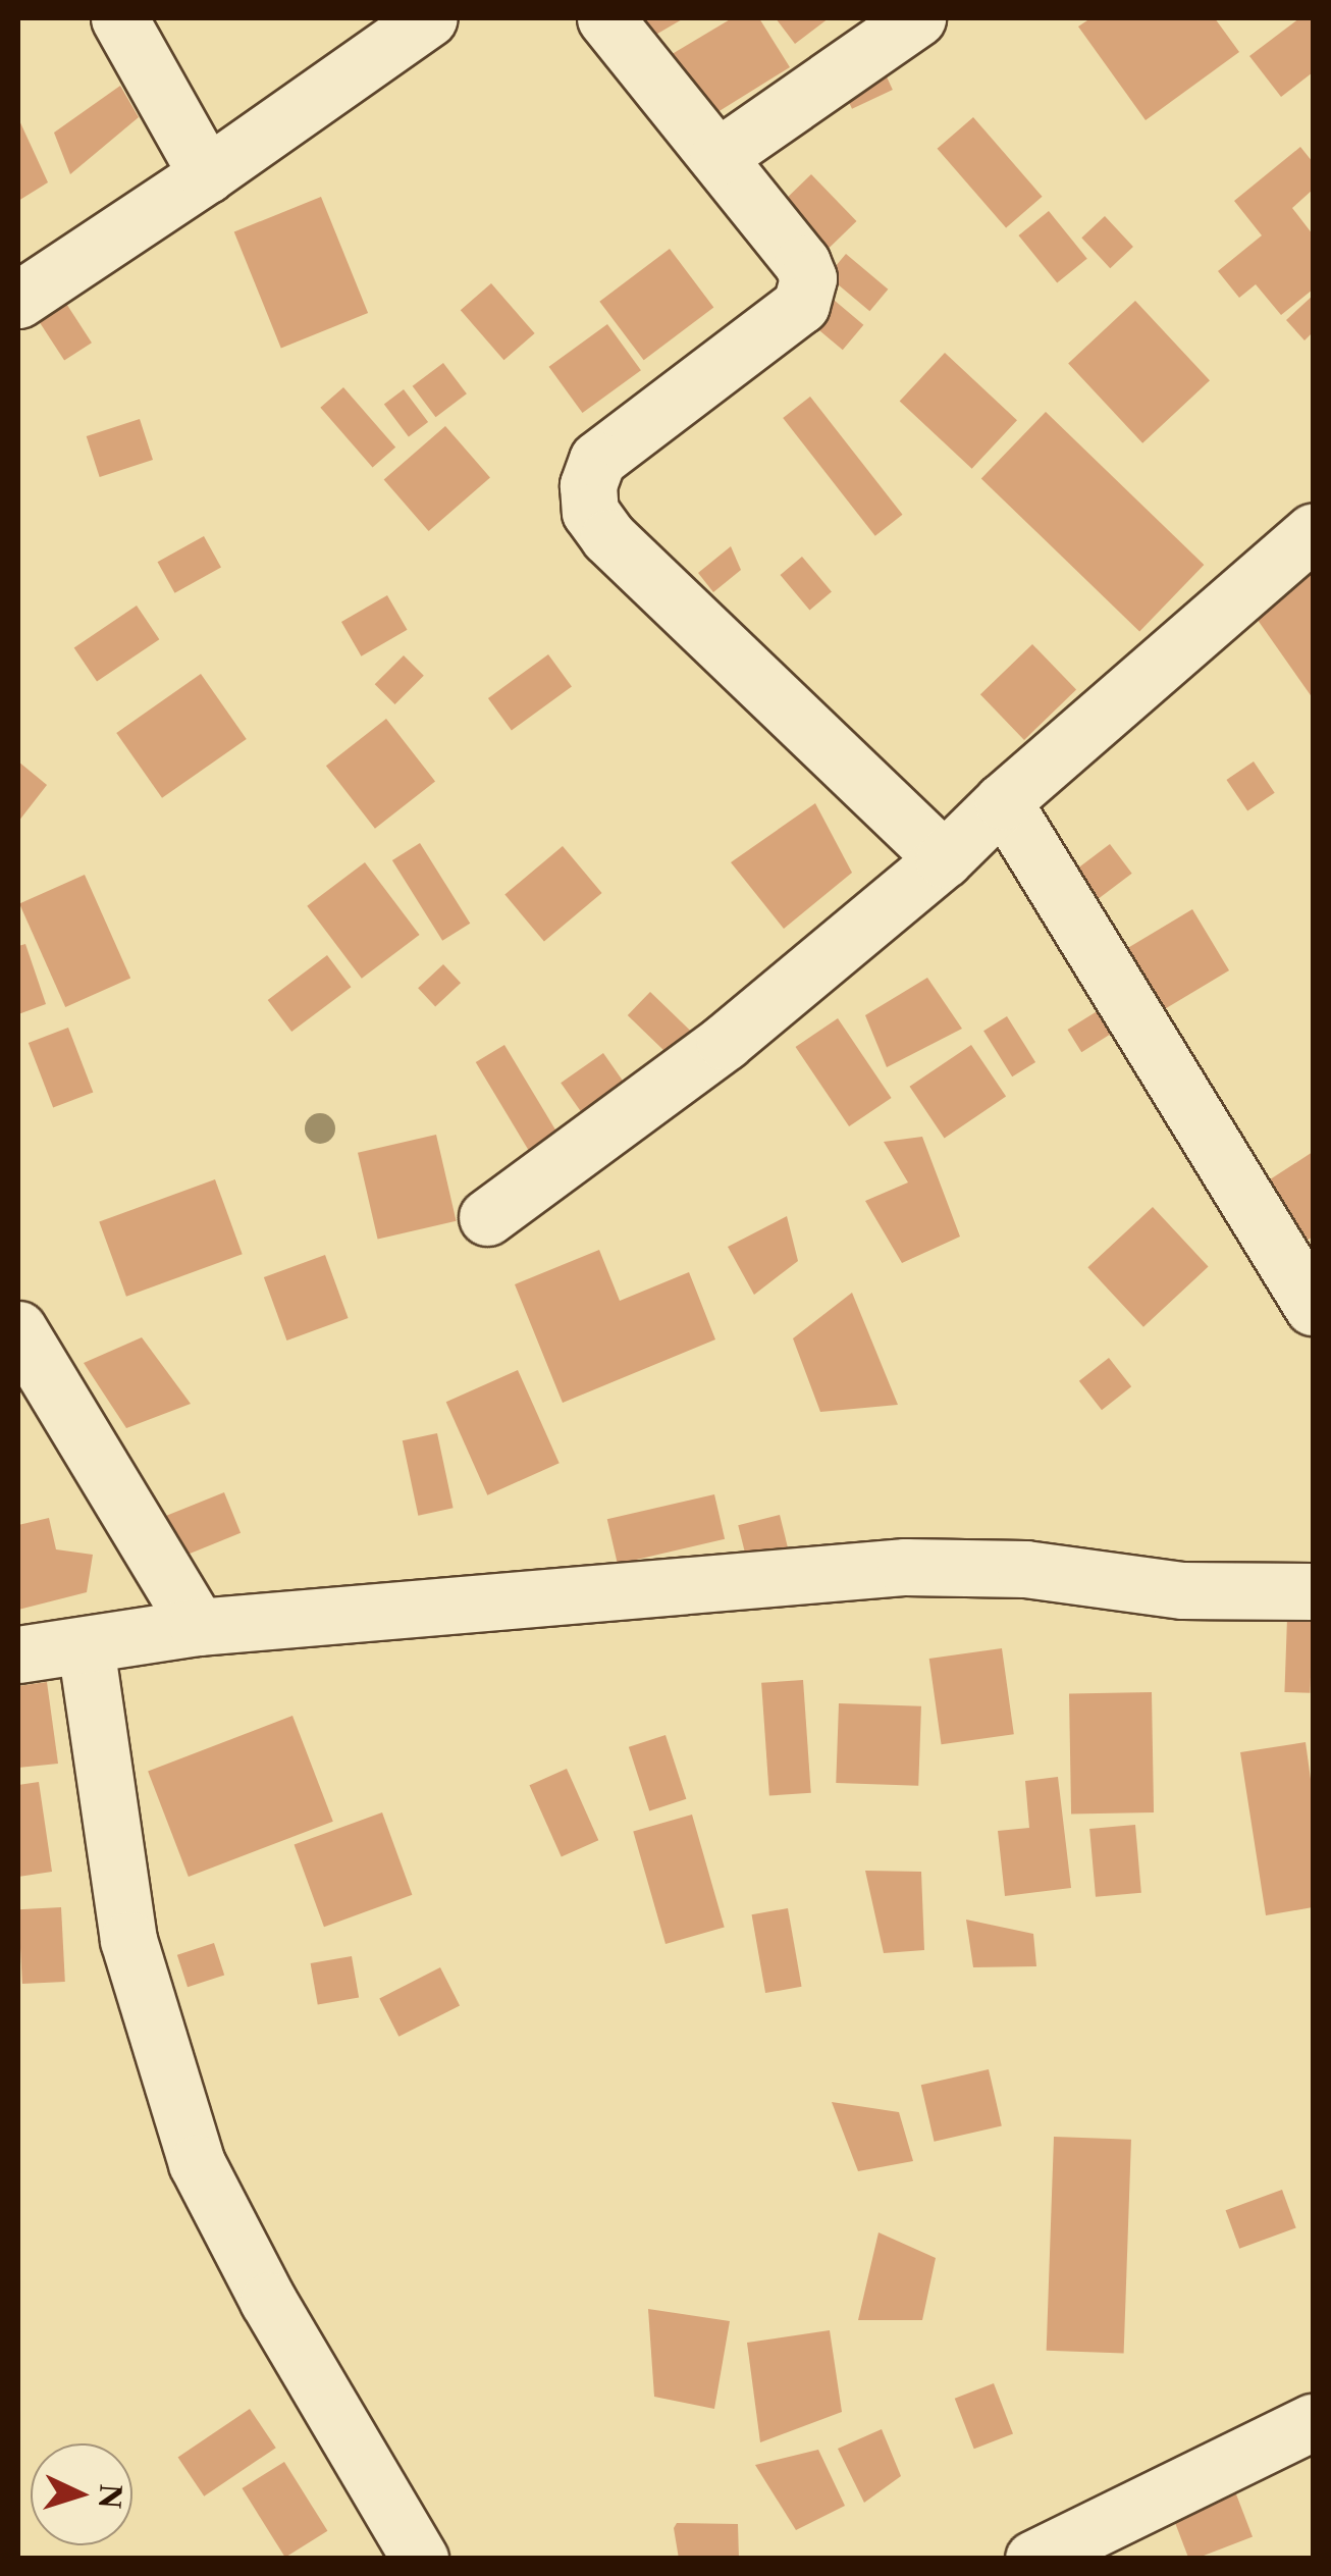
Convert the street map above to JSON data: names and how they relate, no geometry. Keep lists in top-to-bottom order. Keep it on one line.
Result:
{"north":"right"}
